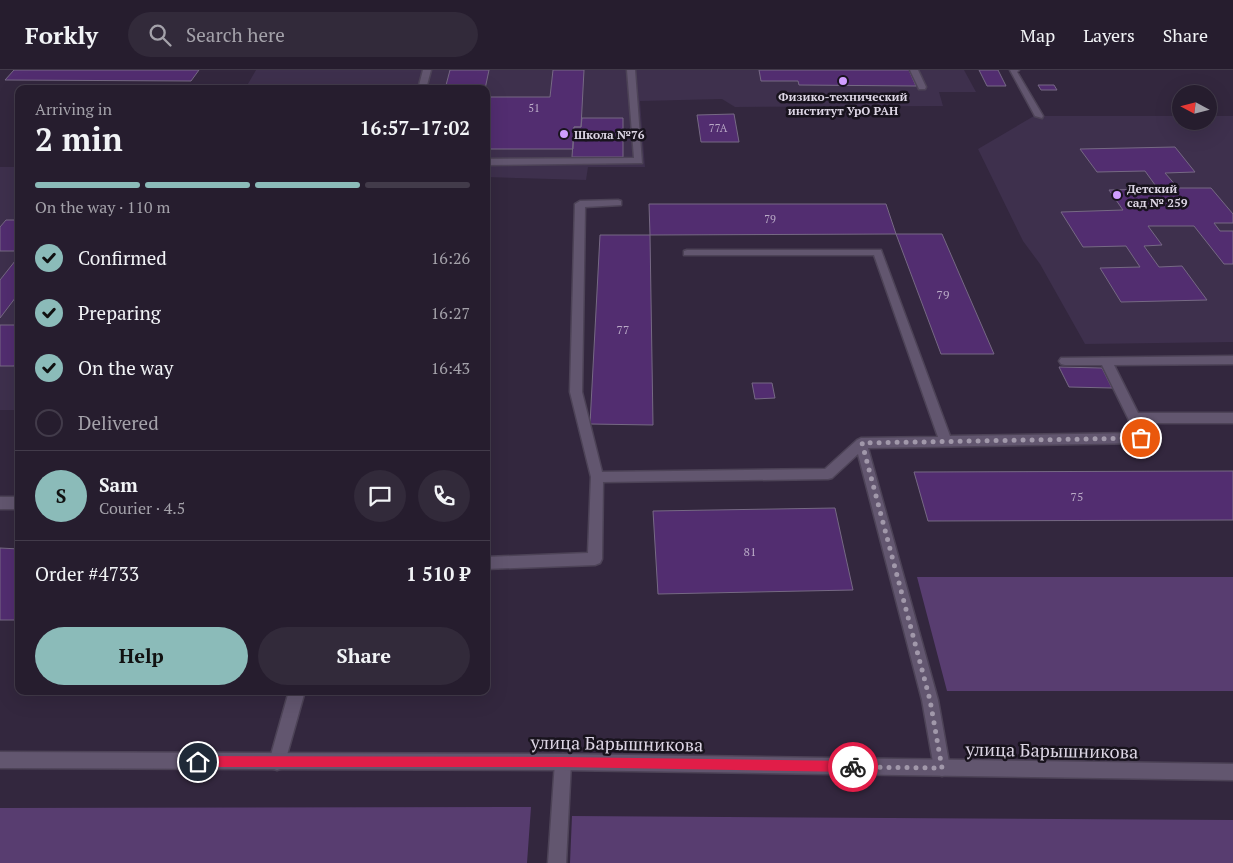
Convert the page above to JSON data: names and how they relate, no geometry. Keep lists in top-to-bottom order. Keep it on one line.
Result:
{"streets":{"street":["улица Барышникова"]},"places":["Физико-технический институт УрО РАН","Школа №76","Детский сад № 259"],"house_numbers":["51","77А","79","79","77","75","81"],"north":"left","page":{"header":"Forkly","search":"Search here","nav":["Map","Layers","Share"],"heading":["2 min","Arriving in","16:57–17:02"],"panel":["Sam","Courier · 4.5","Order #4733","1 510 ₽"],"bar":"On the way · 110 m","list":[["Confirmed","16:26"],["Preparing","16:27"],["On the way","16:43"],"Delivered"],"round":"S","buttons":["Help","Share"]}}
